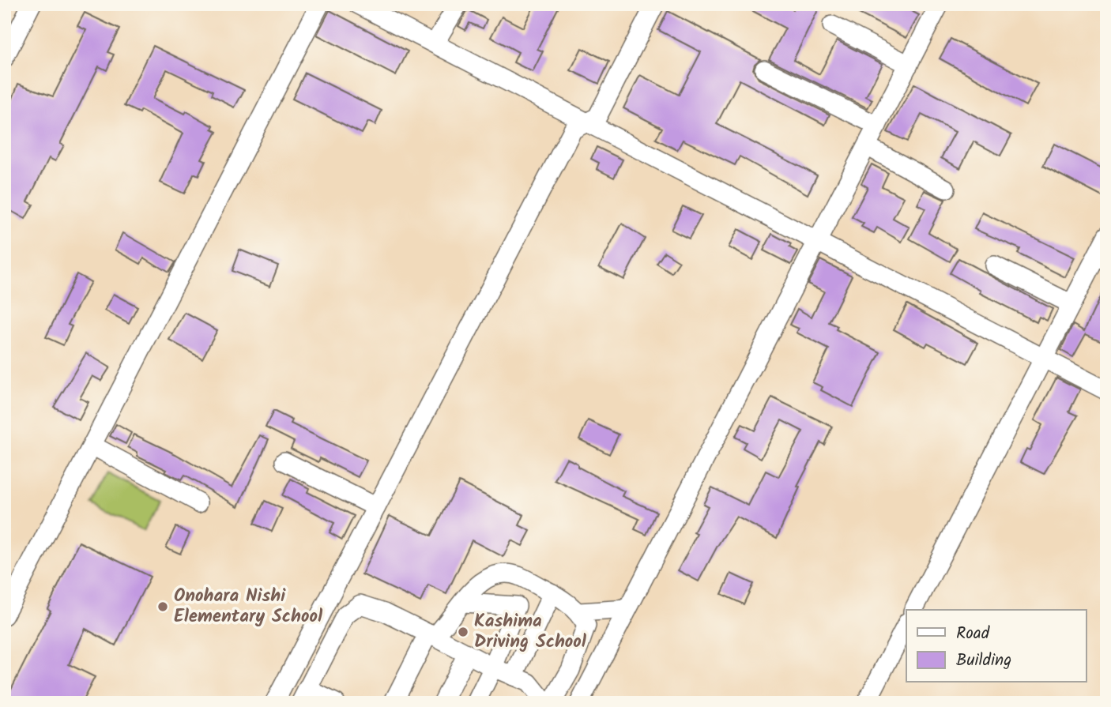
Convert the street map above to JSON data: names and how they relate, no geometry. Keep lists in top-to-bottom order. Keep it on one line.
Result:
{"places":["Onohara Nishi Elementary School","Kashima Driving School"],"legend":["Road","Building"]}
